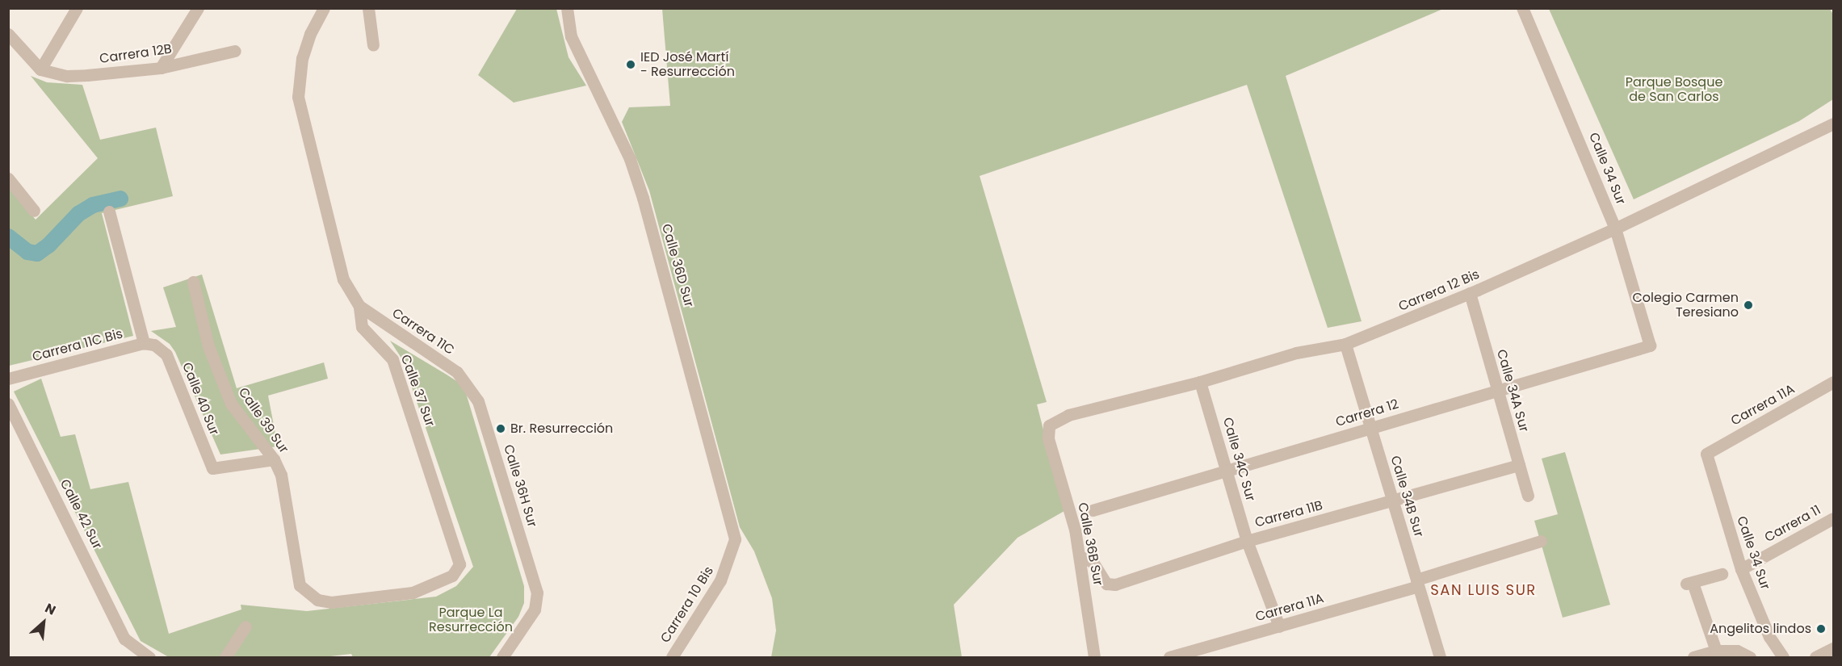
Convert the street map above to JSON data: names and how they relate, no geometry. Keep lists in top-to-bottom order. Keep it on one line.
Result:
{"streets":{"street":["Carrera 12B","Calle 34 Sur","Calle 36D Sur","Carrera 12 Bis","Carrera 11C","Carrera 11C Bis","Calle 37 Sur","Calle 34A Sur","Calle 40 Sur","Carrera 11A","Carrera 12","Calle 39 Sur","Calle 34C Sur","Calle 36H Sur","Calle 34B Sur","Calle 42 Sur","Carrera 11B","Carrera 11","Calle 36B Sur","Carrera 10 Bis"]},"crossings":[["Calle 34 Sur","Carrera 12 Bis"],["Calle 34 Sur","Carrera 11A"],["Calle 34 Sur","Carrera 12"],["Calle 34 Sur","Carrera 11"],["Calle 36D Sur","Carrera 10 Bis"],["Carrera 12 Bis","Calle 34A Sur"],["Carrera 12 Bis","Calle 34C Sur"],["Carrera 12 Bis","Calle 34B Sur"],["Carrera 12 Bis","Calle 36B Sur"],["Carrera 11C","Calle 37 Sur"],["Carrera 11C","Calle 36H Sur"],["Carrera 11C Bis","Calle 40 Sur"],["Calle 37 Sur","Calle 39 Sur"],["Calle 34A Sur","Carrera 12"],["Calle 34A Sur","Carrera 11B"],["Calle 40 Sur","Calle 39 Sur"],["Carrera 11A","Calle 34C Sur"],["Carrera 11A","Calle 34B Sur"],["Carrera 12","Calle 34C Sur"],["Carrera 12","Calle 34B Sur"],["Calle 34C Sur","Carrera 11B"],["Calle 34B Sur","Carrera 11B"],["Carrera 11B","Calle 36B Sur"]],"districts":["SAN LUIS SUR"],"parks":["Parque Bosque de San Carlos","Parque La Resurrección"],"places":["IED José Martí - Resurrección","Colegio Carmen Teresiano","Br. Resurrección","Angelitos lindos"],"north":"top right"}
